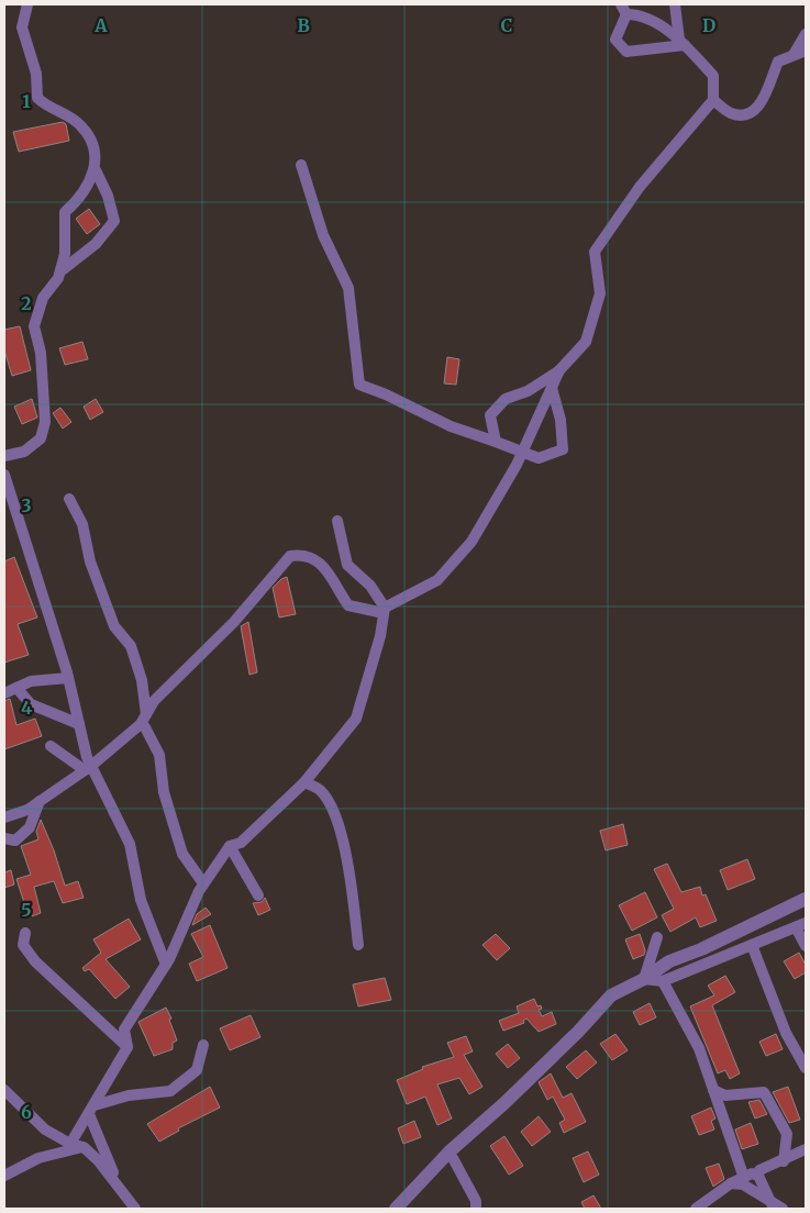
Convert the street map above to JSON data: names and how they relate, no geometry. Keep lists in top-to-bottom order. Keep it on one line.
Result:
{"grid":{"columns":["A","B","C","D"],"rows":["1","2","3","4","5","6"]}}
